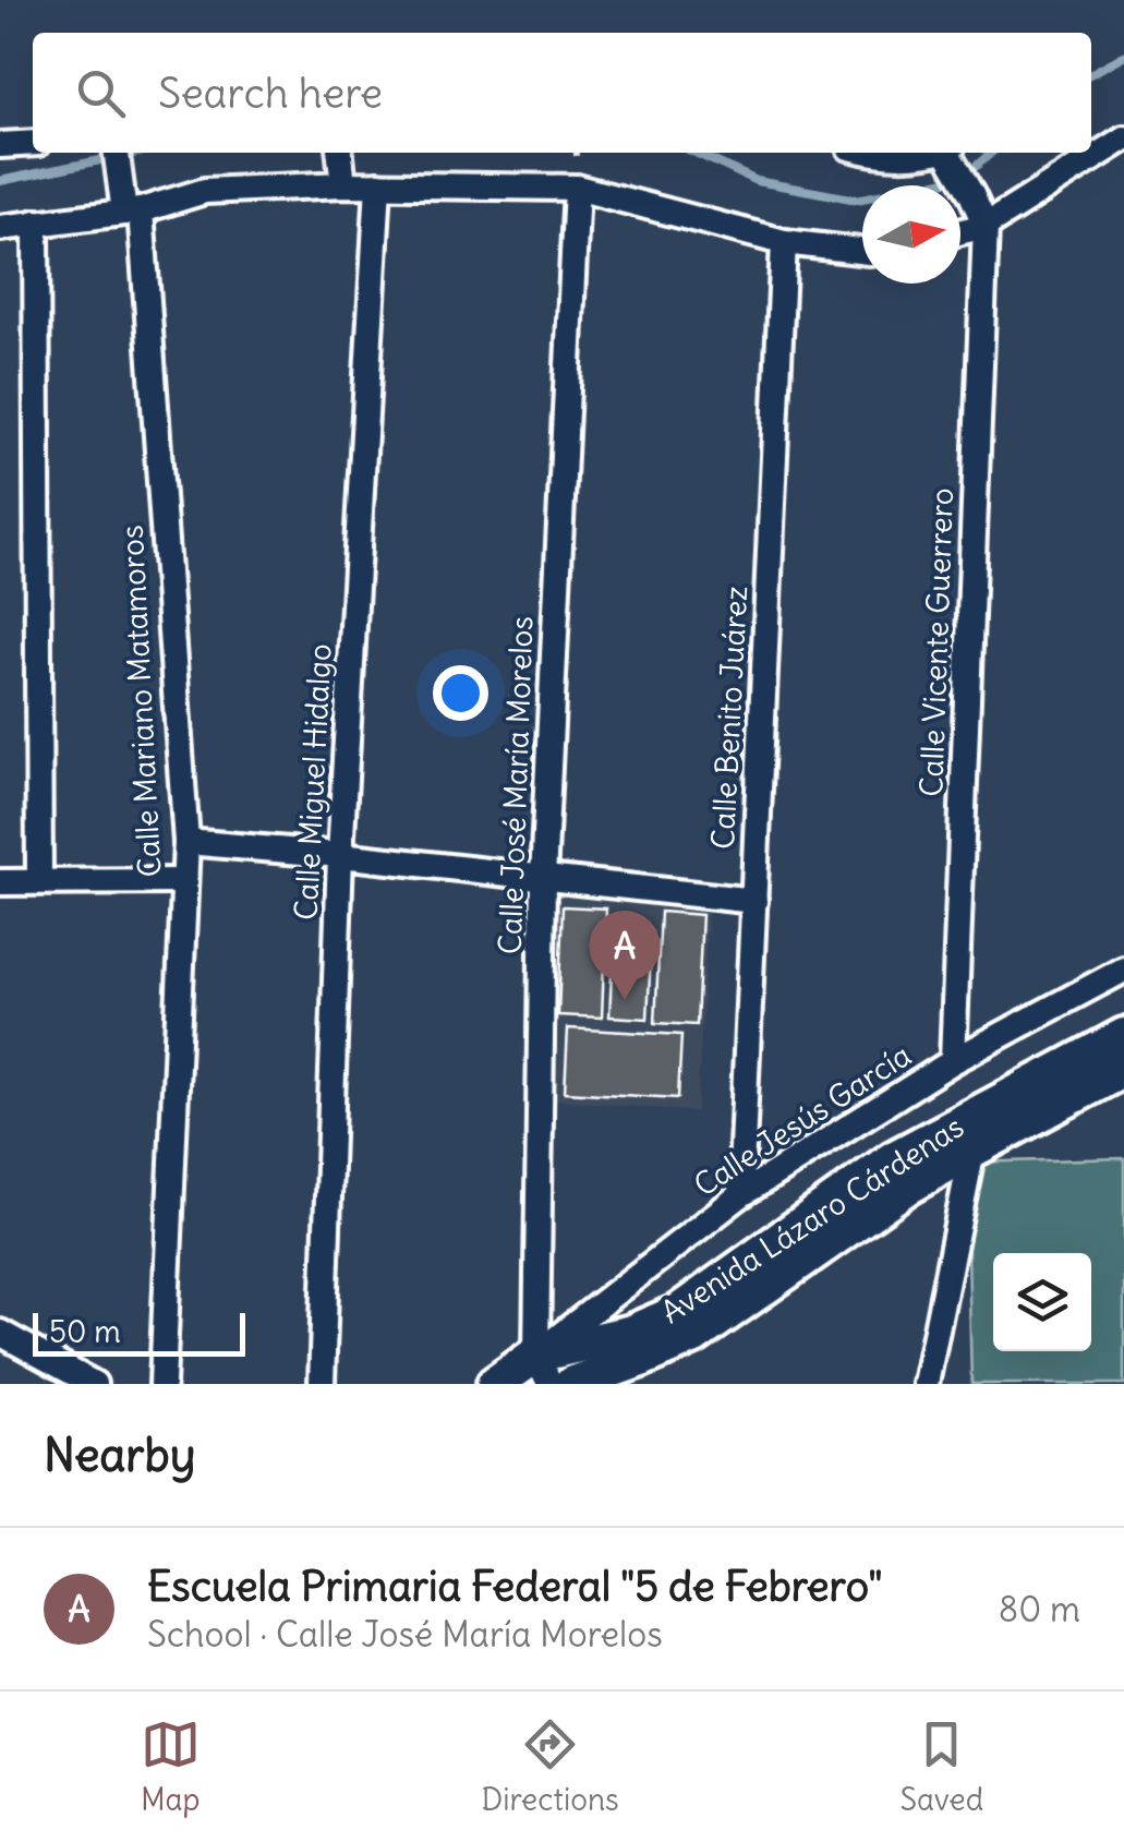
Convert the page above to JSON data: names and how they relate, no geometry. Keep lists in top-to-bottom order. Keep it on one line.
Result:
{"streets":{"main road":["Avenida Lázaro Cárdenas"],"street":["Calle Vicente Guerrero","Calle Mariano Matamoros","Calle Benito Juárez","Calle Miguel Hidalgo","Calle José María Morelos","Calle Jesús García"]},"crossings":[["Calle Vicente Guerrero","Calle Jesús García"],["Calle Benito Juárez","Calle Jesús García"],["Calle José María Morelos","Calle Jesús García"],["Calle José María Morelos","Avenida Lázaro Cárdenas"],["Calle Jesús García","Avenida Lázaro Cárdenas"]],"scale_bar":"50 m","north":"right","page":{"search":"Search here","pins":"A","scale":"50 m","heading":"Nearby","list":[{"mark":"A","name":"Escuela Primaria Federal \"5 de Febrero\"","note":"School · Calle José María Morelos","value":"80 m"}],"nav":["Map","Directions","Saved"]}}
